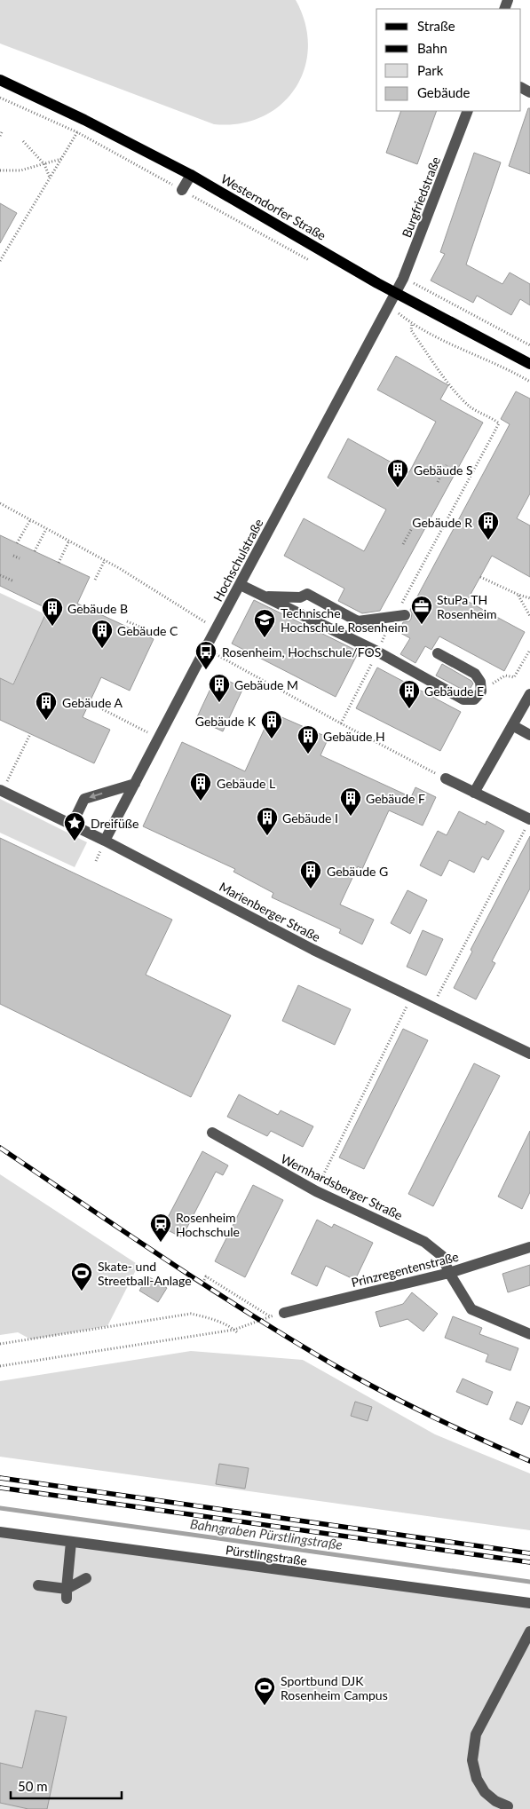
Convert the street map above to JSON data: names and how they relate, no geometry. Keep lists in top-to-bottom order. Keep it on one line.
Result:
{"streets":{"main road":["Westerndorfer Straße"],"street":["Burgfriedstraße","Hochschulstraße","Marienberger Straße","Wernhardsberger Straße","Prinzregentenstraße","Pürstlingstraße"]},"crossings":[["Burgfriedstraße","Westerndorfer Straße"],["Burgfriedstraße","Hochschulstraße"],["Westerndorfer Straße","Hochschulstraße"],["Hochschulstraße","Marienberger Straße"],["Wernhardsberger Straße","Prinzregentenstraße"]],"water":["Bahngraben Pürstlingstraße"],"places":{"building":["Gebäude S","Gebäude R","Gebäude B","Gebäude C","Gebäude M","Gebäude E","Gebäude A","Gebäude K","Gebäude H","Gebäude L","Gebäude F","Gebäude I","Gebäude G"],"office":["StuPa TH Rosenheim"],"school or university":["Technische Hochschule Rosenheim"],"bus stop":["Rosenheim, Hochschule/FOS"],"place":["Dreifüße"],"station":["Rosenheim Hochschule"],"sports":["Skate- und Streetball-Anlage","Sportbund DJK Rosenheim Campus"]},"legend":["Straße","Bahn","Park","Gebäude"],"scale_bar":"50 m"}
